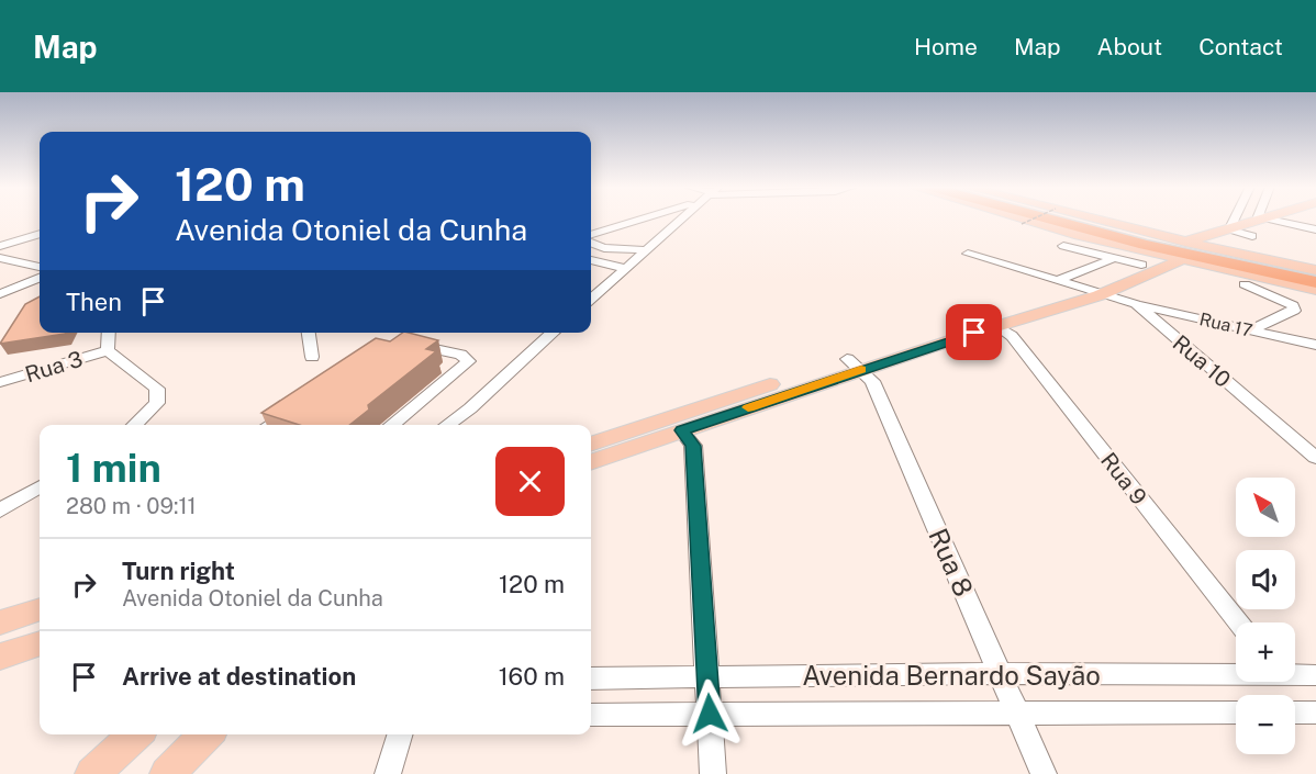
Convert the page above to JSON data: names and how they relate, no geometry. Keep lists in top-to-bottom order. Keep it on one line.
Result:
{"streets":{"street":["Rua 17","Rua 10","Rua 3","Rua 9","Rua 8","Avenida Bernardo Sayão"]},"crossings":[["Rua 17","Rua 10"],["Rua 8","Avenida Bernardo Sayão"]],"north":"top left","page":{"header":"Map","nav":["Home","Map","About","Contact"],"turn":["120 m","Avenida Otoniel da Cunha"],"then":"Then","heading":["1 min","280 m · 09:11"],"map_buttons":["+","−"],"list":[{"name":"Turn right","note":"Avenida Otoniel da Cunha","value":"120 m"},{"name":"Arrive at destination","value":"160 m"}]}}
